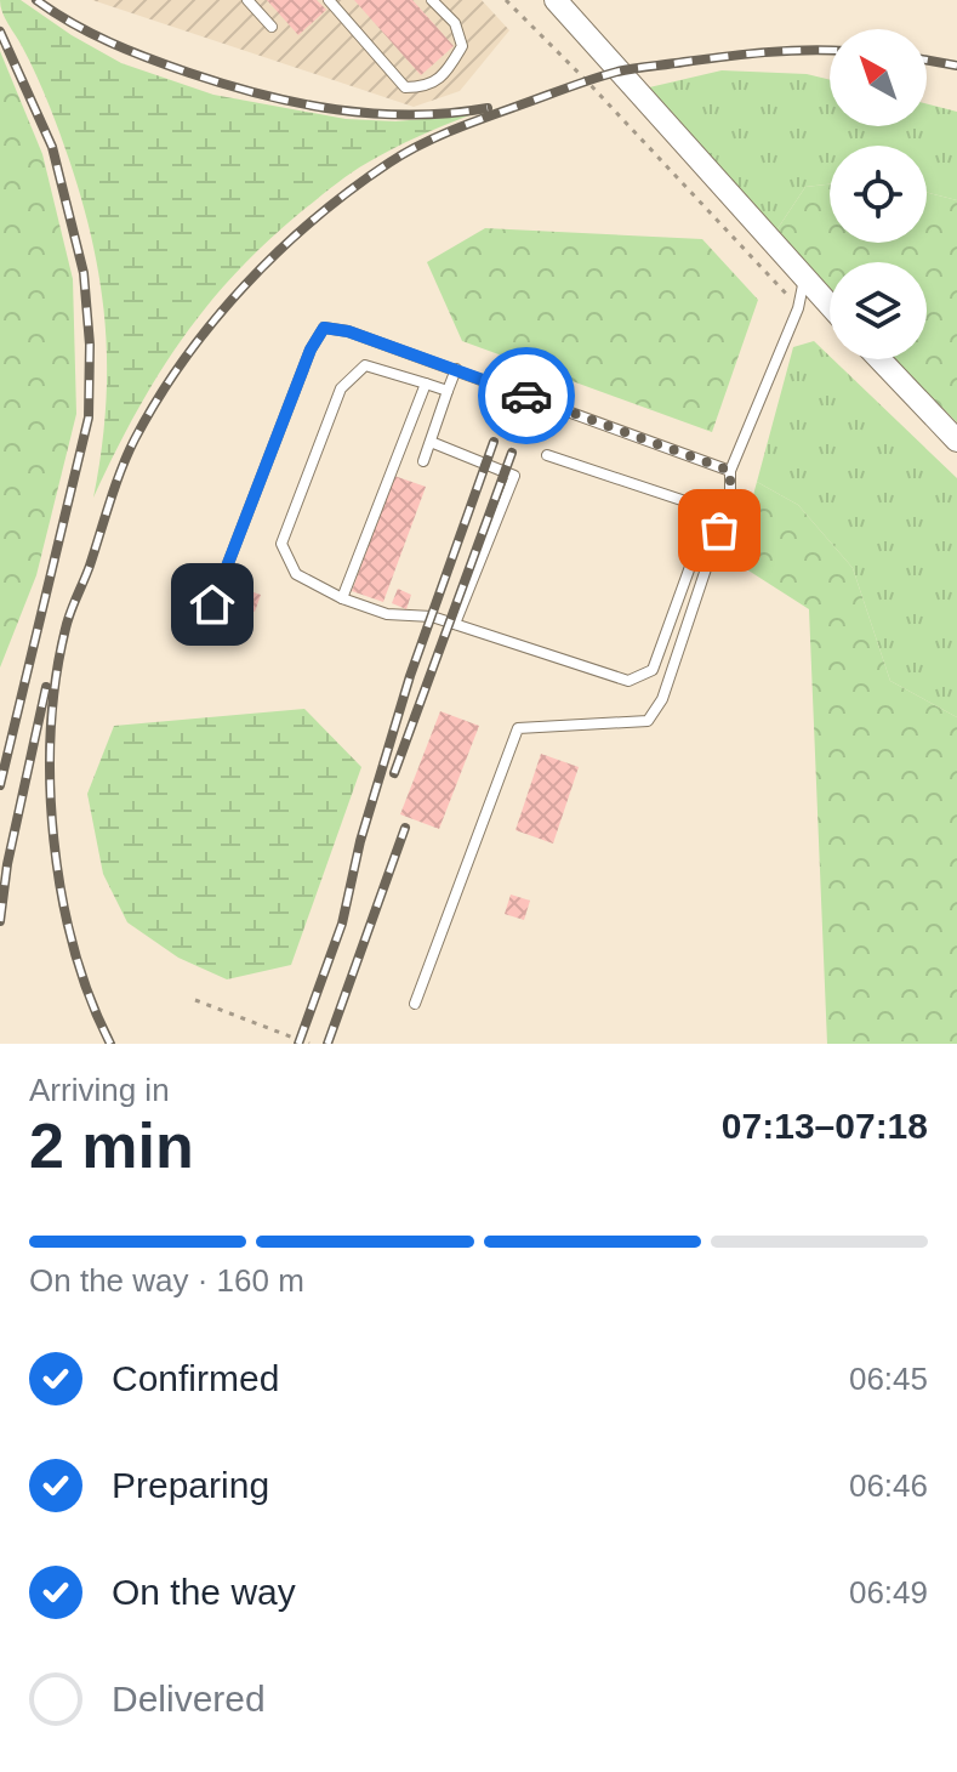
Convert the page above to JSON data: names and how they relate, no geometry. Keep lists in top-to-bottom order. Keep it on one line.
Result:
{"north":"top left","page":{"heading":["2 min","Arriving in","07:13–07:18"],"bar":"On the way · 160 m","list":[["Confirmed","06:45"],["Preparing","06:46"],["On the way","06:49"],"Delivered"]}}
